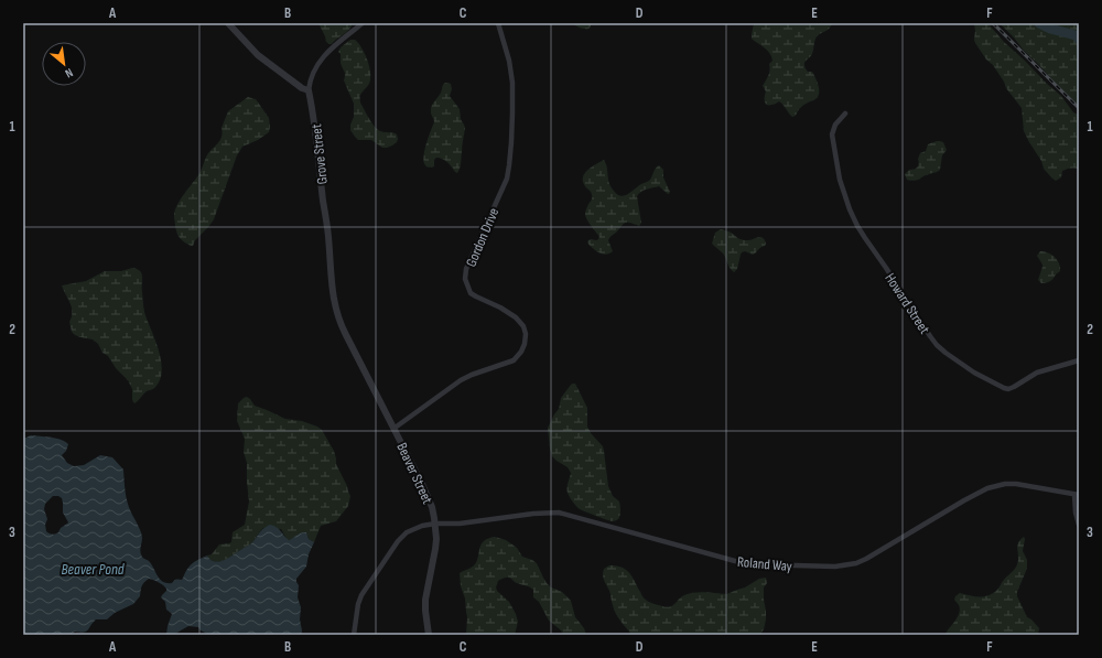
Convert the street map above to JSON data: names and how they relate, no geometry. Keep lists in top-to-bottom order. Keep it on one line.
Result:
{"streets":{"street":["Grove Street","Gordon Drive","Howard Street","Beaver Street","Roland Way"]},"crossings":[["Grove Street","Beaver Street"],["Gordon Drive","Beaver Street"],["Beaver Street","Roland Way"]],"water":["Beaver Pond"],"north":"bottom right","grid":{"columns":["A","B","C","D","E","F"],"rows":["1","2","3"]}}
